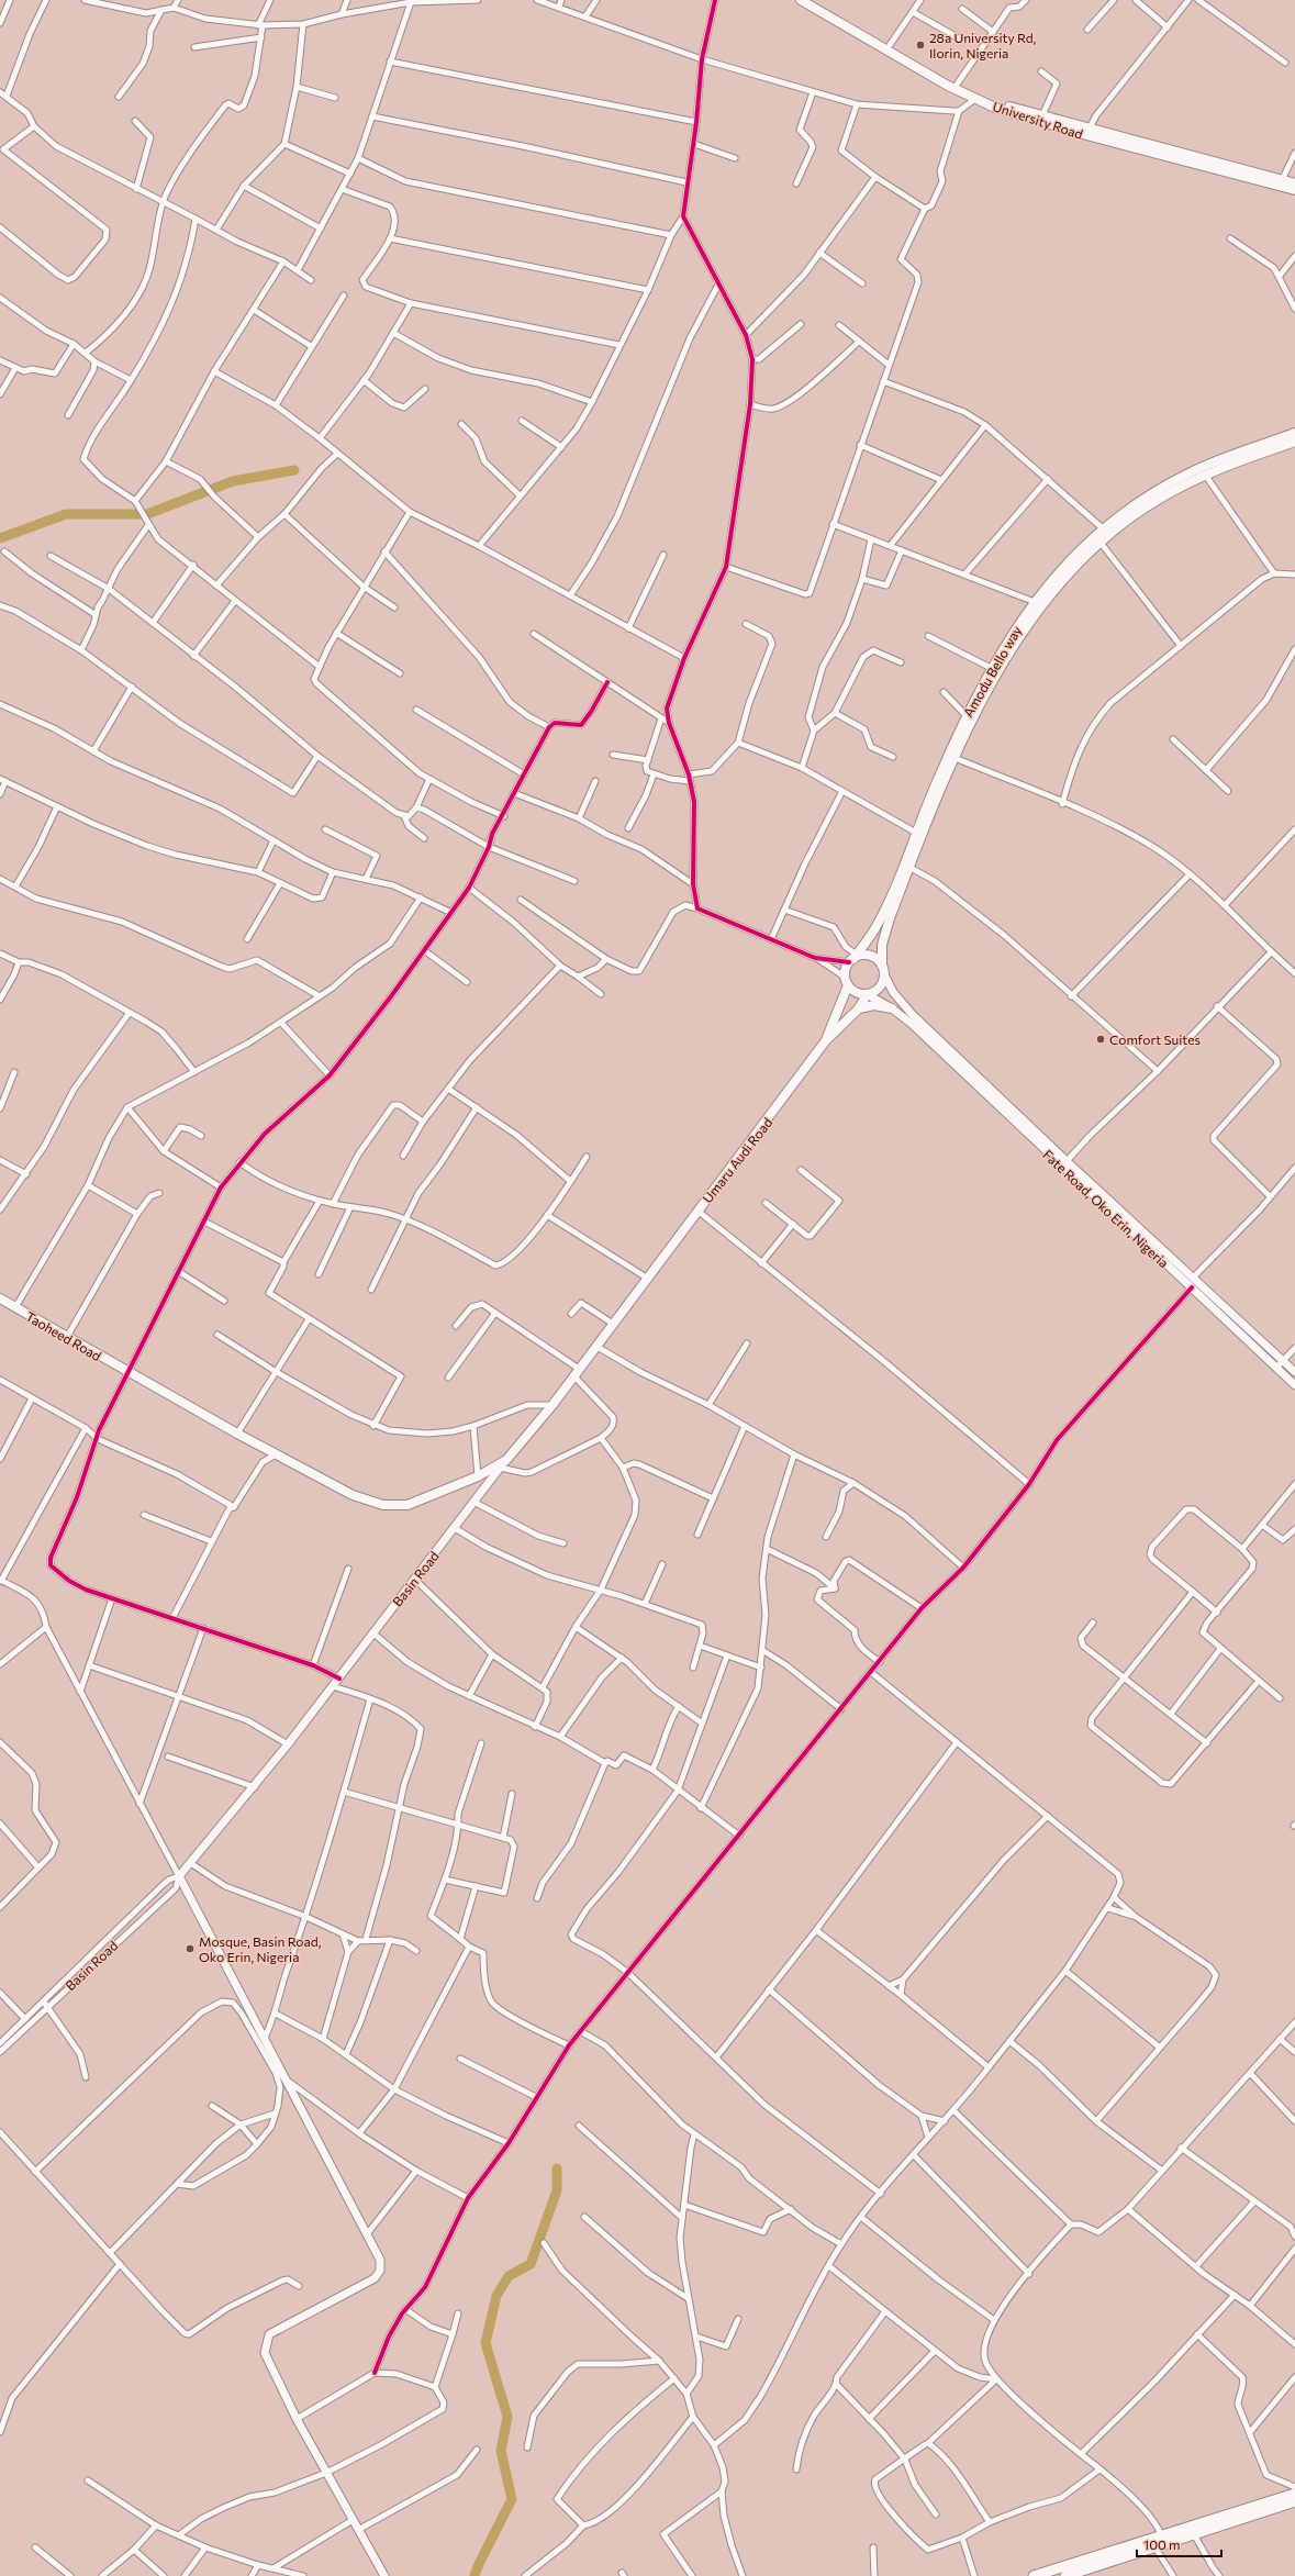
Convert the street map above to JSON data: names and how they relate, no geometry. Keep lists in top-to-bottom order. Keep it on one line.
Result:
{"streets":{"main road":["University Road","Amodu Bello way","Umaru Audi Road","Taoheed Road","Basin Road"],"street":["Fate Road, Oko Erin, Nigeria"]},"crossings":[["Amodu Bello way","Fate Road, Oko Erin, Nigeria"],["Umaru Audi Road","Basin Road"],["Taoheed Road","Basin Road"]],"places":["28a University Rd, Ilorin, Nigeria","Comfort Suites","Mosque, Basin Road, Oko Erin, Nigeria"],"scale_bar":"100 m"}
